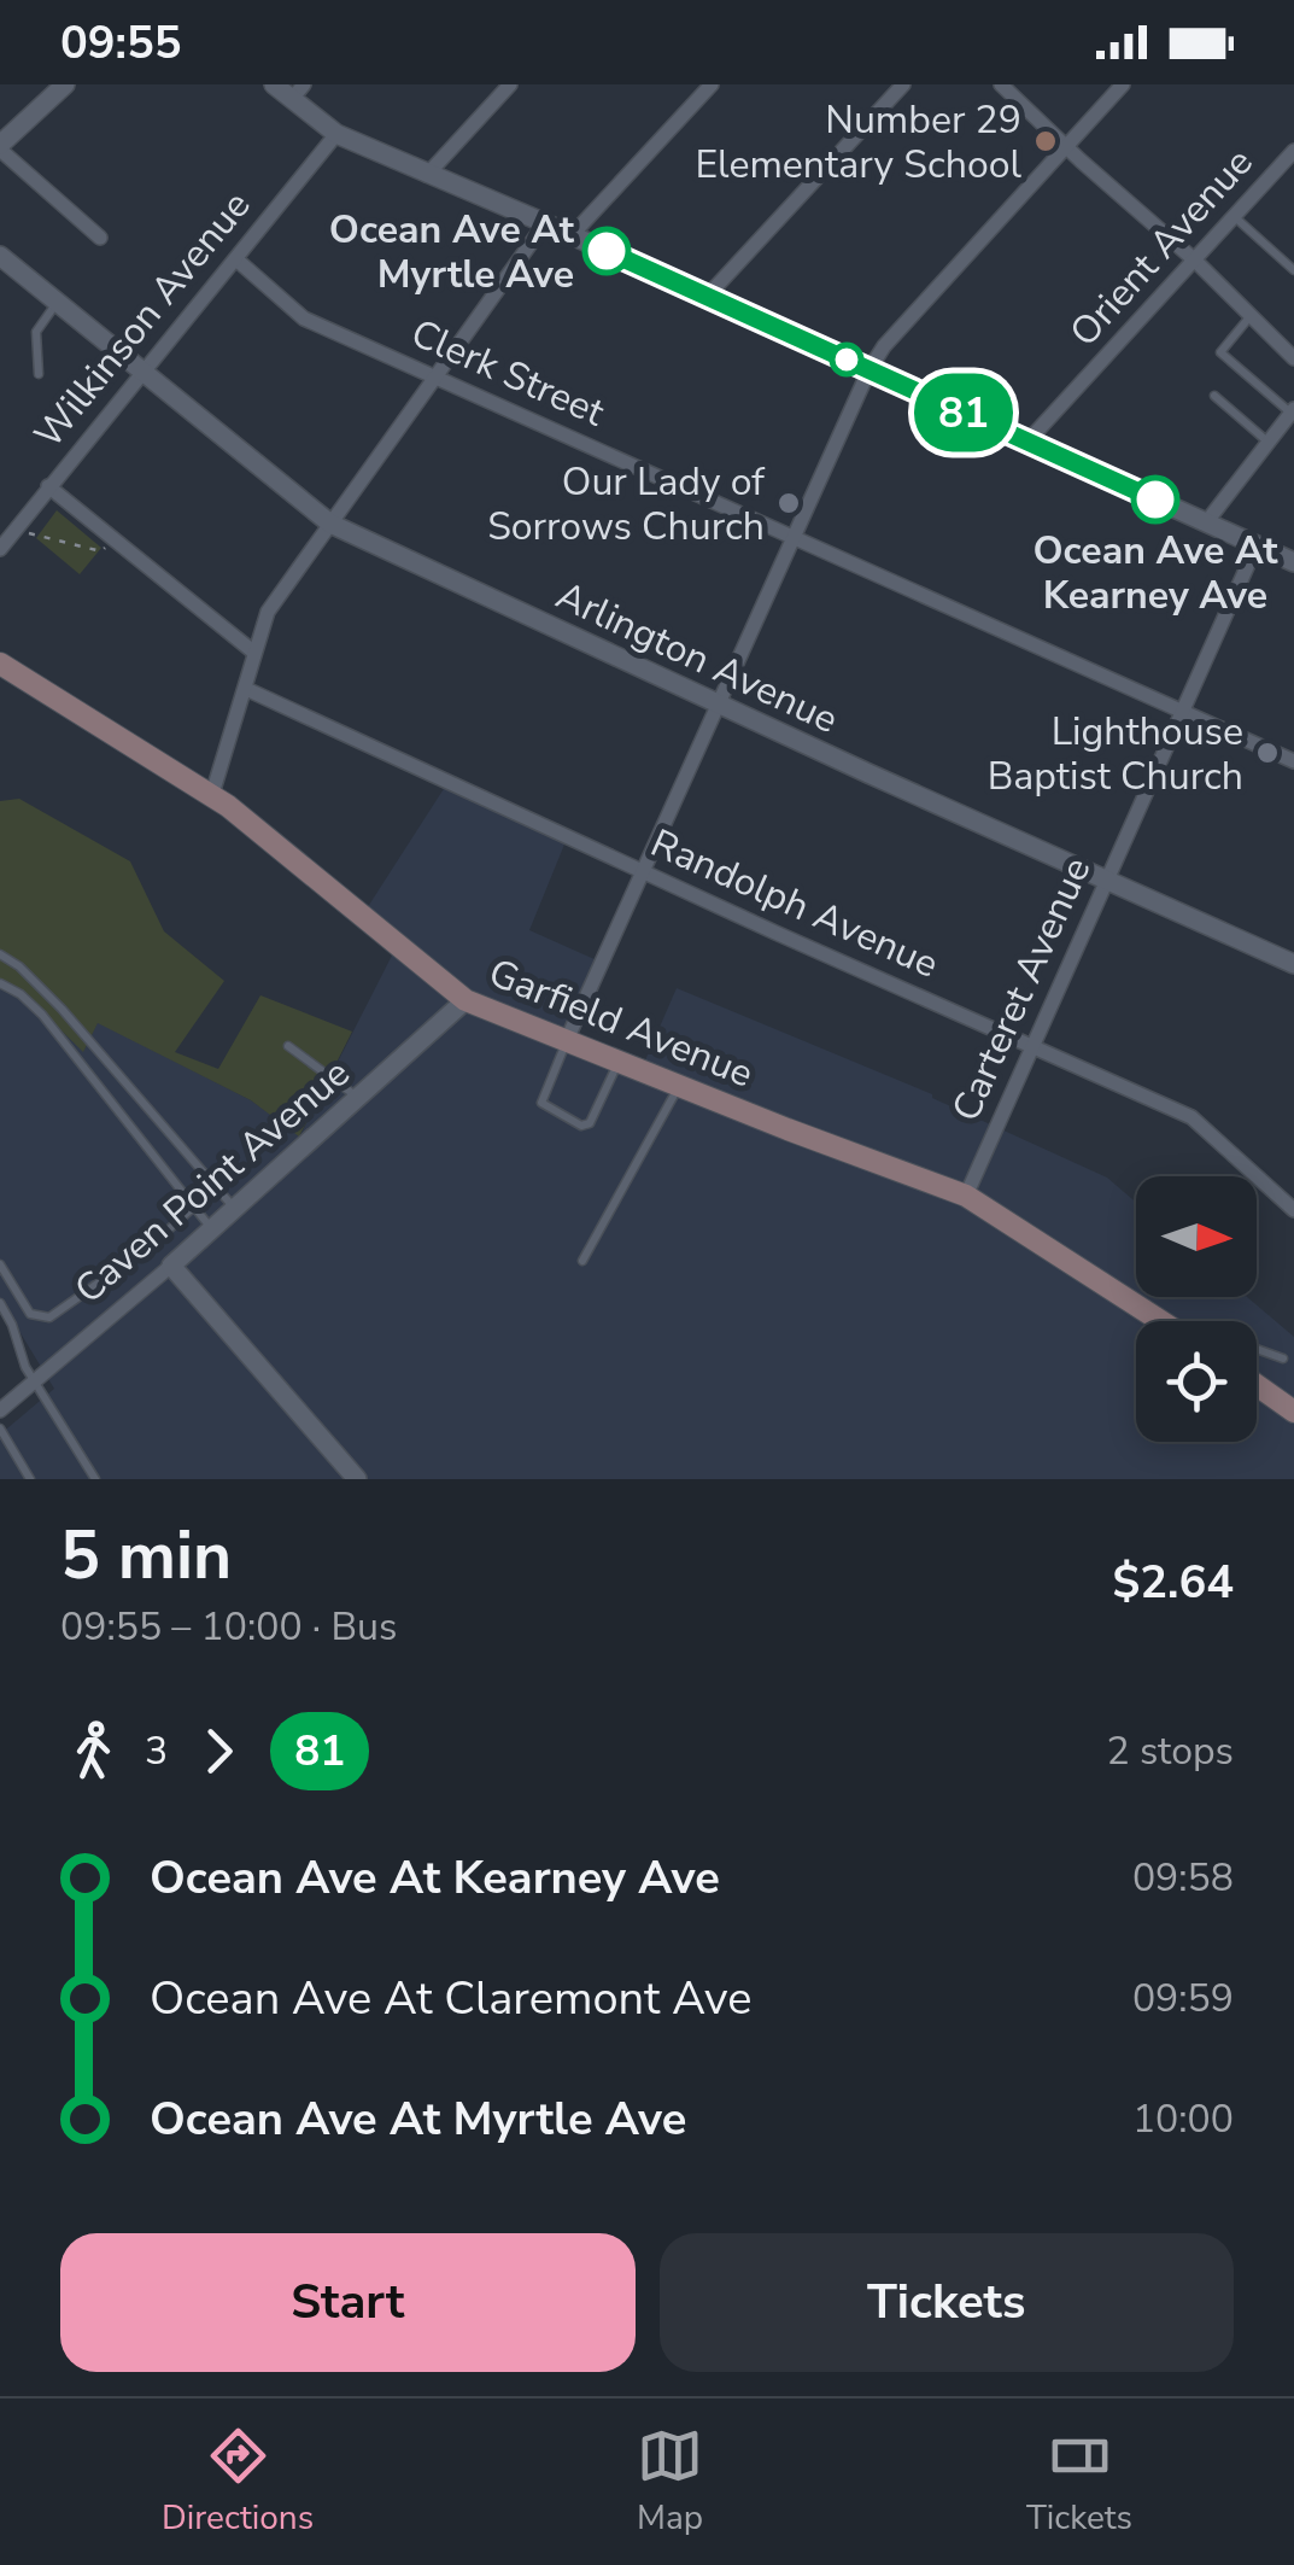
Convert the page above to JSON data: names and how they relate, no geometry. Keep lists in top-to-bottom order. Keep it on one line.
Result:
{"streets":{"main road":["Garfield Avenue"],"street":["Orient Avenue","Wilkinson Avenue","Clerk Street","Arlington Avenue","Randolph Avenue","Carteret Avenue","Caven Point Avenue"]},"crossings":[["Wilkinson Avenue","Clerk Street"],["Wilkinson Avenue","Arlington Avenue"],["Clerk Street","Carteret Avenue"],["Arlington Avenue","Carteret Avenue"],["Randolph Avenue","Carteret Avenue"],["Carteret Avenue","Garfield Avenue"],["Garfield Avenue","Caven Point Avenue"]],"places":["Number 29 Elementary School","Ocean Ave At Myrtle Ave","Ocean Ave At Kearney Ave","Our Lady of Sorrows Church","Lighthouse Baptist Church"],"lines":["bus line 81"],"north":"right","page":{"status":"09:55","on_map":"81","heading":["5 min","09:55 – 10:00 · Bus","$2.64"],"legs":["3","81","2 stops"],"list":[{"name":"Ocean Ave At Kearney Ave","value":"09:58"},{"name":"Ocean Ave At Claremont Ave","value":"09:59"},{"name":"Ocean Ave At Myrtle Ave","value":"10:00"}],"buttons":["Start","Tickets"],"tabs":["Directions","Map","Tickets"]}}
